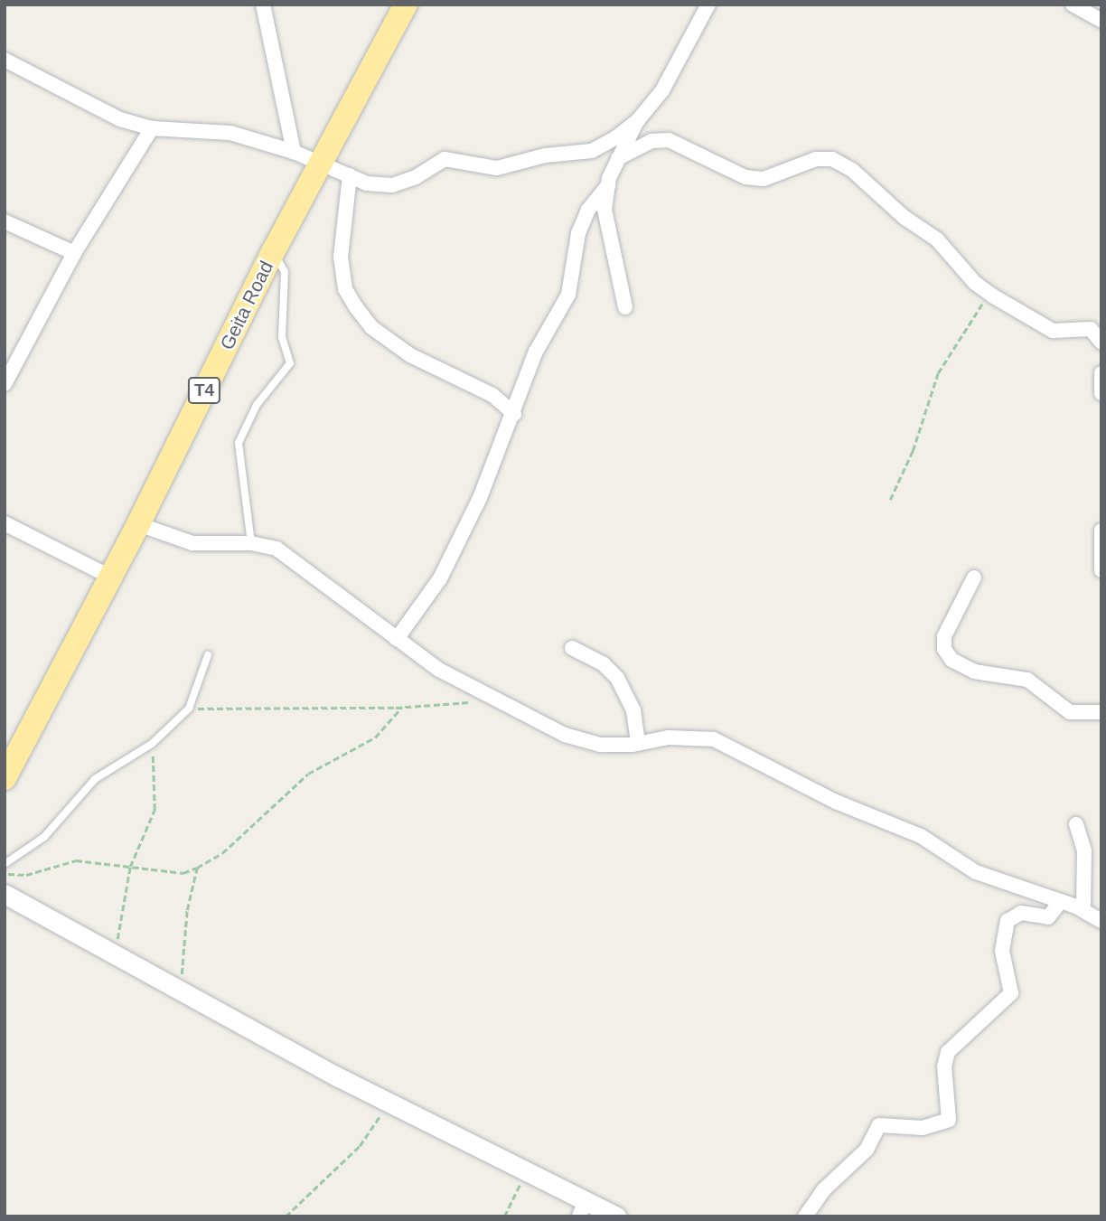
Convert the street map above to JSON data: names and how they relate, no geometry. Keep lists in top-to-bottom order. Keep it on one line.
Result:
{"streets":{"highway":["Geita Road","T4"]}}
